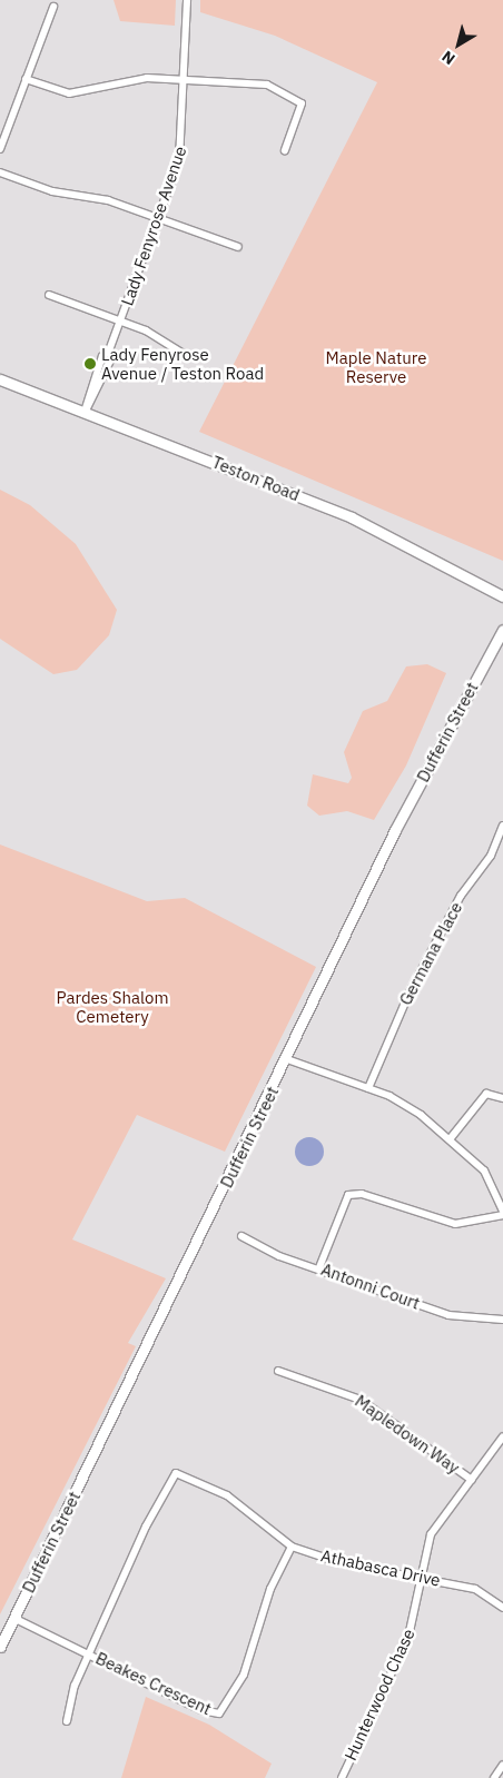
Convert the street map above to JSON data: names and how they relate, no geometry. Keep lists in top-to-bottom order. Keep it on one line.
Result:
{"streets":{"main road":["Teston Road","Dufferin Street"],"street":["Lady Fenyrose Avenue","Germana Place","Antonni Court","Mapledown Way","Athabasca Drive","Beakes Crescent","Hunterwood Chase"]},"crossings":[["Lady Fenyrose Avenue","Teston Road"],["Dufferin Street","Beakes Crescent"],["Mapledown Way","Hunterwood Chase"],["Athabasca Drive","Beakes Crescent"],["Athabasca Drive","Hunterwood Chase"]],"parks":["Maple Nature Reserve","Pardes Shalom Cemetery"],"places":["Lady Fenyrose Avenue / Teston Road"],"north":"bottom left"}
